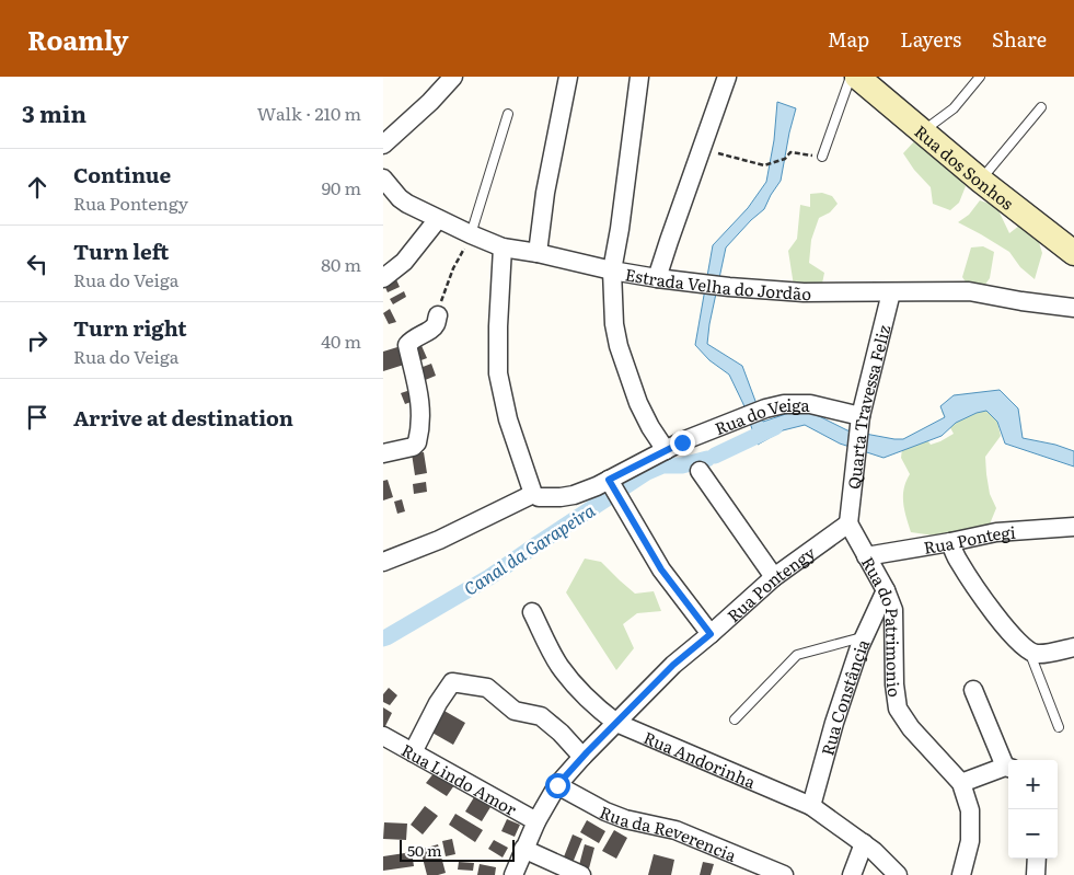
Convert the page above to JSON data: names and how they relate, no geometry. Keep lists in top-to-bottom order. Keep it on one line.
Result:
{"streets":{"main road":["Rua dos Sonhos"],"street":["Estrada Velha do Jordão","Quarta Travessa Feliz","Rua do Veiga","Rua Pontegi","Rua Pontengy","Rua do Patrimonio","Rua Constânçia","Rua Andorinha","Rua Lindo Amor","Rua da Reverencia"]},"crossings":[["Estrada Velha do Jordão","Quarta Travessa Feliz"],["Quarta Travessa Feliz","Rua do Veiga"],["Quarta Travessa Feliz","Rua Pontengy"],["Quarta Travessa Feliz","Rua do Patrimonio"],["Rua Pontegi","Rua do Patrimonio"],["Rua Pontengy","Rua do Patrimonio"],["Rua Pontengy","Rua Andorinha"],["Rua Pontengy","Rua Lindo Amor"],["Rua Pontengy","Rua da Reverencia"],["Rua do Patrimonio","Rua Constânçia"],["Rua Constânçia","Rua Andorinha"]],"water":["Canal da Garapeira"],"scale_bar":"50 m","page":{"header":"Roamly","nav":["Map","Layers","Share"],"heading":["3 min","Walk · 210 m"],"list":[["Continue","Rua Pontengy","90 m"],["Turn left","Rua do Veiga","80 m"],["Turn right","Rua do Veiga","40 m"],"Arrive at destination"],"map_buttons":["+","−"],"scale":"50 m"}}
